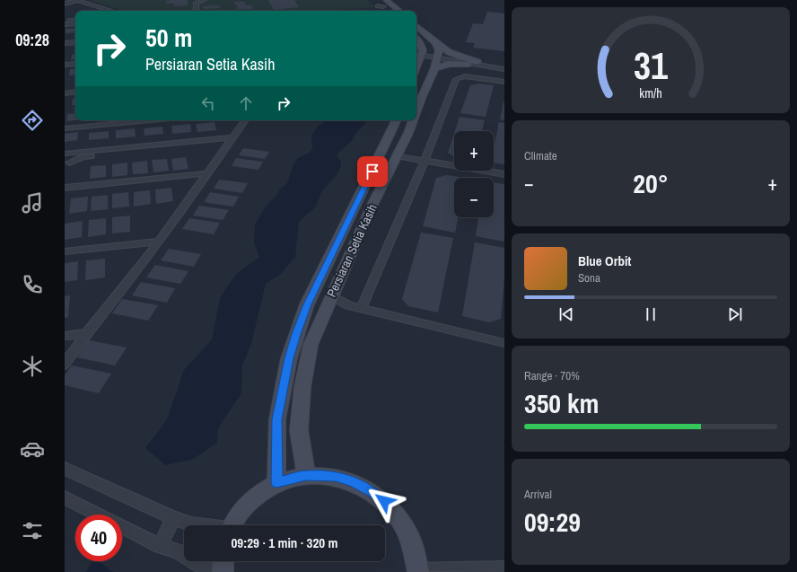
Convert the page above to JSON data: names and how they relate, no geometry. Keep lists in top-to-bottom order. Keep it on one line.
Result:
{"streets":{"street":["Persiaran Setia Kasih"]},"page":{"tabs":"09:28","turn":["50 m","Persiaran Setia Kasih"],"tile":["Climate",["Range · 70%","350 km"],["Arrival","09:29"]],"map_buttons":["+","−"],"heat":["−","20°","+"],"song":["Blue Orbit","Sona"],"limit":"40","trip":"09:29 · 1 min · 320 m","gauge":["31","km/h"]}}
